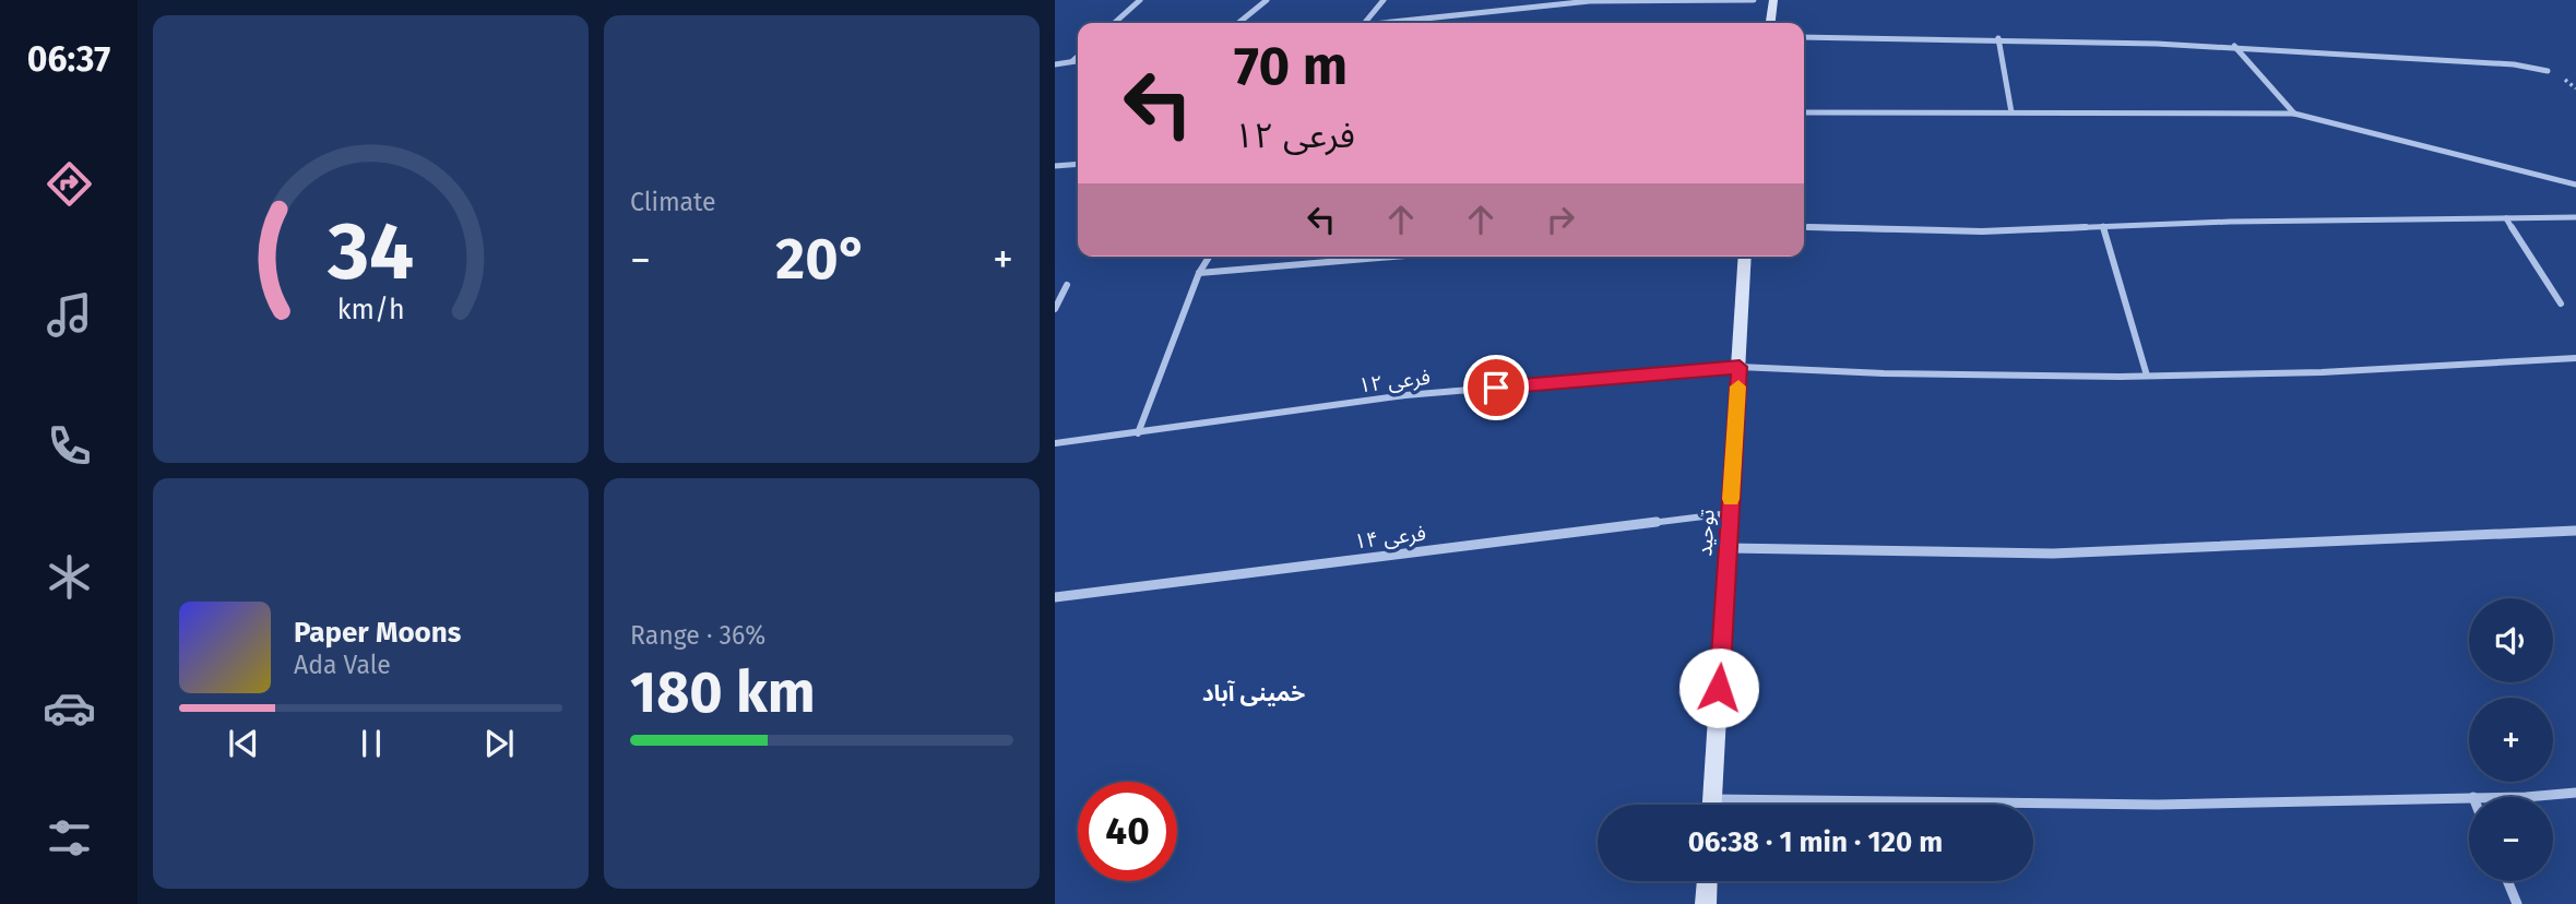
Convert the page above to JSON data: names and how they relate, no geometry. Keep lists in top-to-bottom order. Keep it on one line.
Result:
{"streets":{"street":["فرعی ۱۲","توحید","فرعی ۱۴"]},"crossings":[["فرعی ۱۲","توحید"],["توحید","فرعی ۱۴"]],"districts":["خمینی آباد"],"page":{"tabs":"06:37","tile":["Climate",["Range · 36%","180 km"]],"turn":["70 m","فرعی ۱۲"],"heat":["−","20°","+"],"map_buttons":["+","−"],"song":["Paper Moons","Ada Vale"],"limit":"40","trip":"06:38 · 1 min · 120 m","gauge":["34","km/h"]}}
